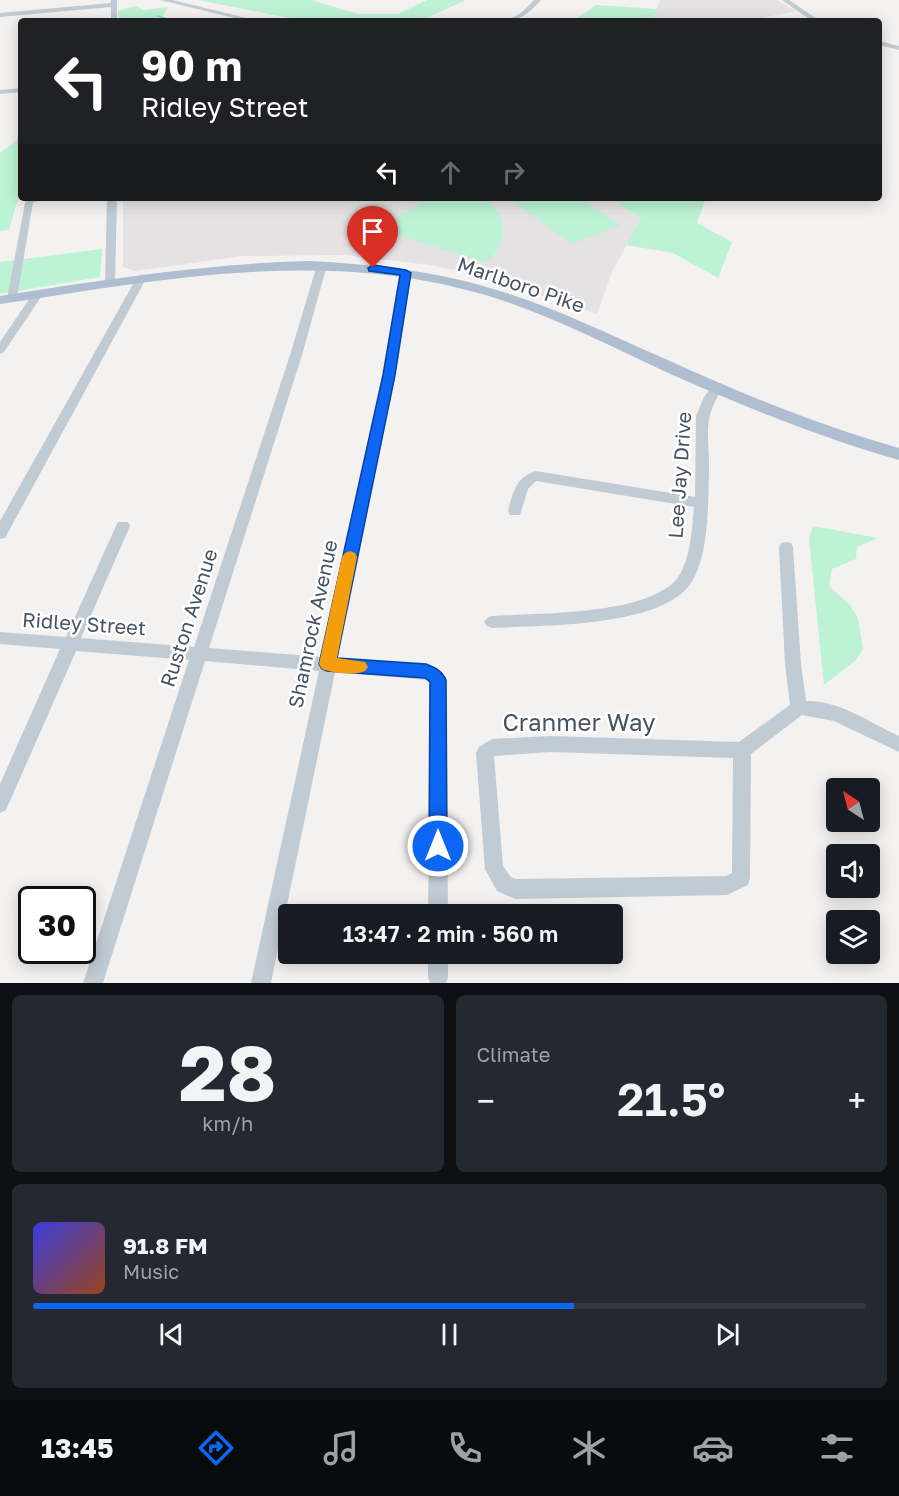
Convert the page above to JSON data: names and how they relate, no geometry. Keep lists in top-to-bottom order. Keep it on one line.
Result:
{"streets":{"main road":["Marlboro Pike"],"street":["Lee Jay Drive","Ruston Avenue","Ridley Street","Shamrock Avenue","Cranmer Way"]},"crossings":[["Marlboro Pike","Lee Jay Drive"],["Marlboro Pike","Ruston Avenue"],["Marlboro Pike","Shamrock Avenue"],["Ruston Avenue","Ridley Street"],["Ridley Street","Shamrock Avenue"]],"north":"top left","page":{"turn":["90 m","Ridley Street"],"limit":"30","trip":"13:47 · 2 min · 560 m","tile":[["28","km/h"],"Climate"],"heat":["−","21.5°","+"],"song":["91.8 FM","Music"],"tabs":"13:45"}}
